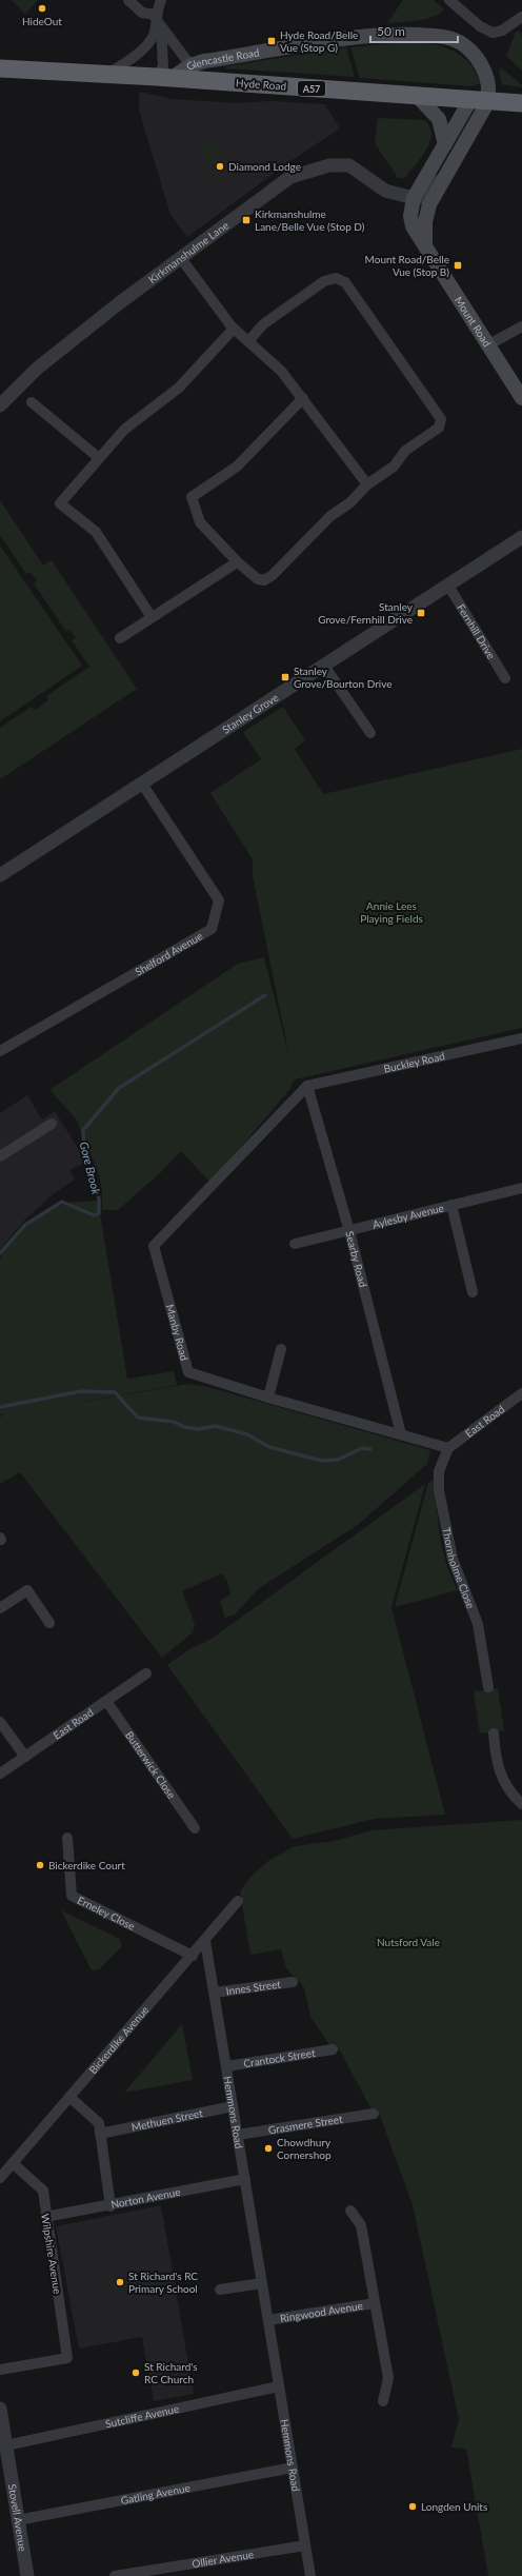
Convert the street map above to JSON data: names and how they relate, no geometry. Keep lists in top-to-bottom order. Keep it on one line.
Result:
{"streets":{"highway":["Hyde Road","A57"],"main road":["Glencastle Road","Mount Road"],"street":["Kirkmanshulme Lane","Fernhill Drive","Stanley Grove","Shelford Avenue","Buckley Road","Aylesby Avenue","Searby Road","Manby Road","East Road","Thornholme Close","Butterwick Close","Erneley Close","Innes Street","Bickerdike Avenue","Crantock Street","Hemmons Road","Methuen Street","Grasmere Street","Norton Avenue","Wilpshire Avenue","Ringwood Avenue","Sutcliffe Avenue","Gatling Avenue","Stovell Avenue","Ollier Avenue"]},"crossings":[["Glencastle Road","Hyde Road"],["Glencastle Road","Mount Road"],["Hyde Road","Mount Road"],["Kirkmanshulme Lane","Mount Road"],["Fernhill Drive","Stanley Grove"],["Stanley Grove","Shelford Avenue"],["Buckley Road","Searby Road"],["Buckley Road","Manby Road"],["Aylesby Avenue","Searby Road"],["Searby Road","Manby Road"],["Manby Road","East Road"],["Manby Road","Thornholme Close"],["East Road","Thornholme Close"],["East Road","Butterwick Close"],["Erneley Close","Bickerdike Avenue"],["Innes Street","Hemmons Road"],["Bickerdike Avenue","Hemmons Road"],["Bickerdike Avenue","Wilpshire Avenue"],["Crantock Street","Hemmons Road"],["Hemmons Road","Methuen Street"],["Hemmons Road","Grasmere Street"],["Hemmons Road","Norton Avenue"],["Hemmons Road","Ringwood Avenue"],["Hemmons Road","Sutcliffe Avenue"],["Hemmons Road","Gatling Avenue"],["Hemmons Road","Ollier Avenue"],["Norton Avenue","Wilpshire Avenue"],["Sutcliffe Avenue","Stovell Avenue"],["Gatling Avenue","Stovell Avenue"]],"water":["Gore Brook"],"parks":["Annie Lees Playing Fields","Nutsford Vale"],"places":{"other":["HideOut","Diamond Lodge","Bickerdike Court","Chowdhury Cornershop","St Richard's RC Primary School","St Richard's RC Church","Longden Units"],"transit":["Hyde Road/Belle Vue (Stop G)","Kirkmanshulme Lane/Belle Vue (Stop D)","Mount Road/Belle Vue (Stop B)","Stanley Grove/Fernhill Drive","Stanley Grove/Bourton Drive"]},"scale_bar":"50 m"}
